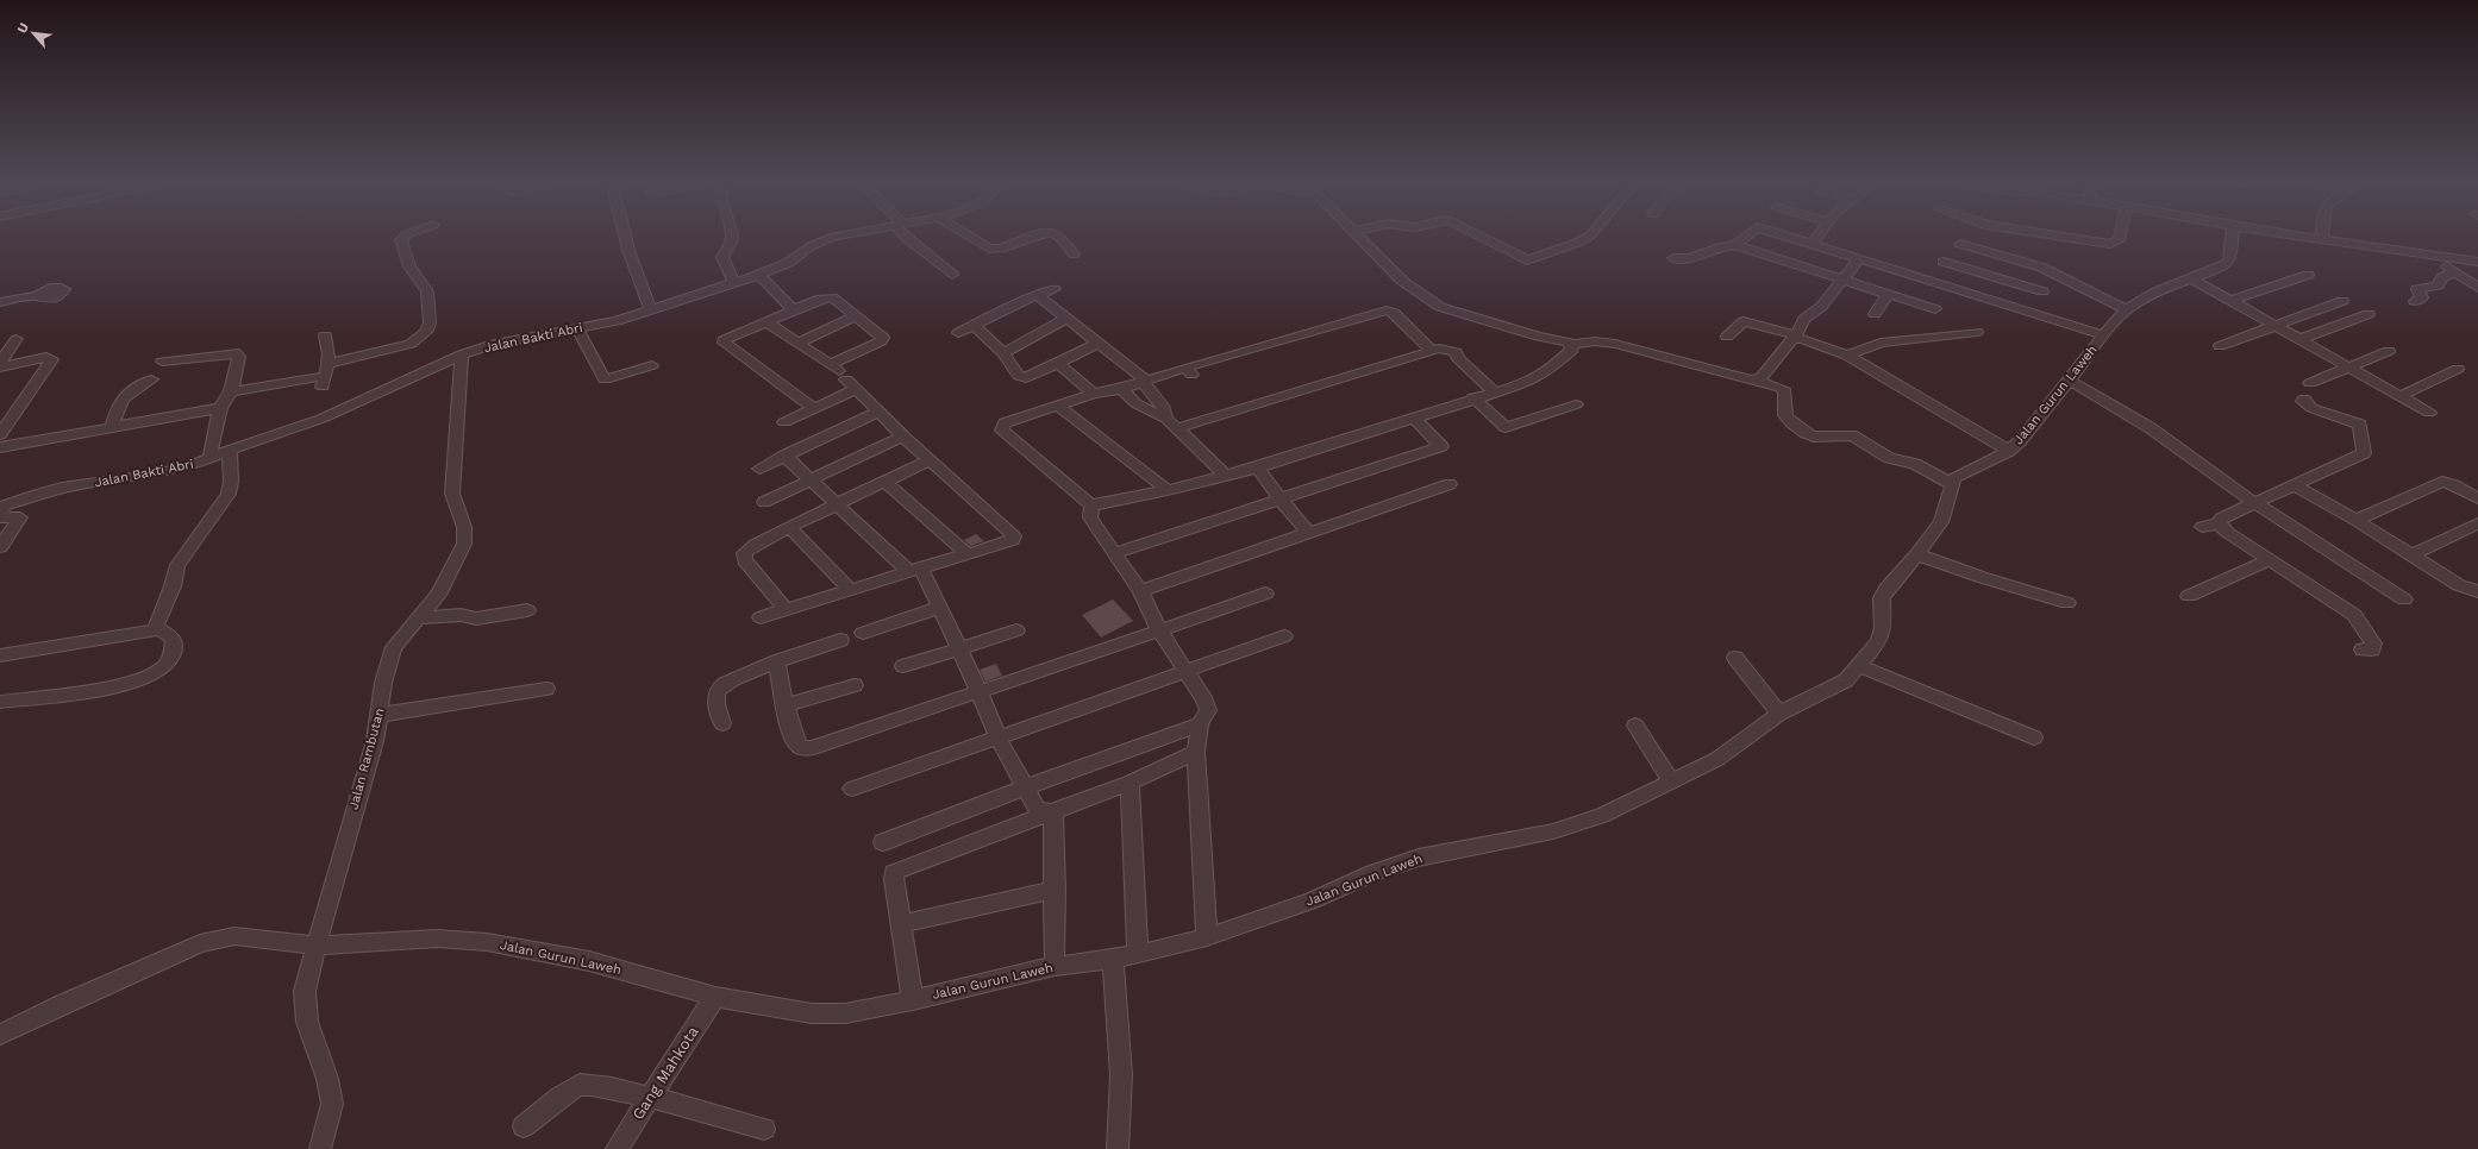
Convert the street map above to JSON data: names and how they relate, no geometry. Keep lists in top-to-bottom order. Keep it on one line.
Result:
{"streets":{"street":["Jalan Bakti Abri","Jalan Gurun Laweh","Jalan Rambutan","Gang Mahkota"]},"crossings":[["Jalan Bakti Abri","Jalan Rambutan"],["Jalan Gurun Laweh","Jalan Rambutan"],["Jalan Gurun Laweh","Gang Mahkota"]],"north":"top left"}
